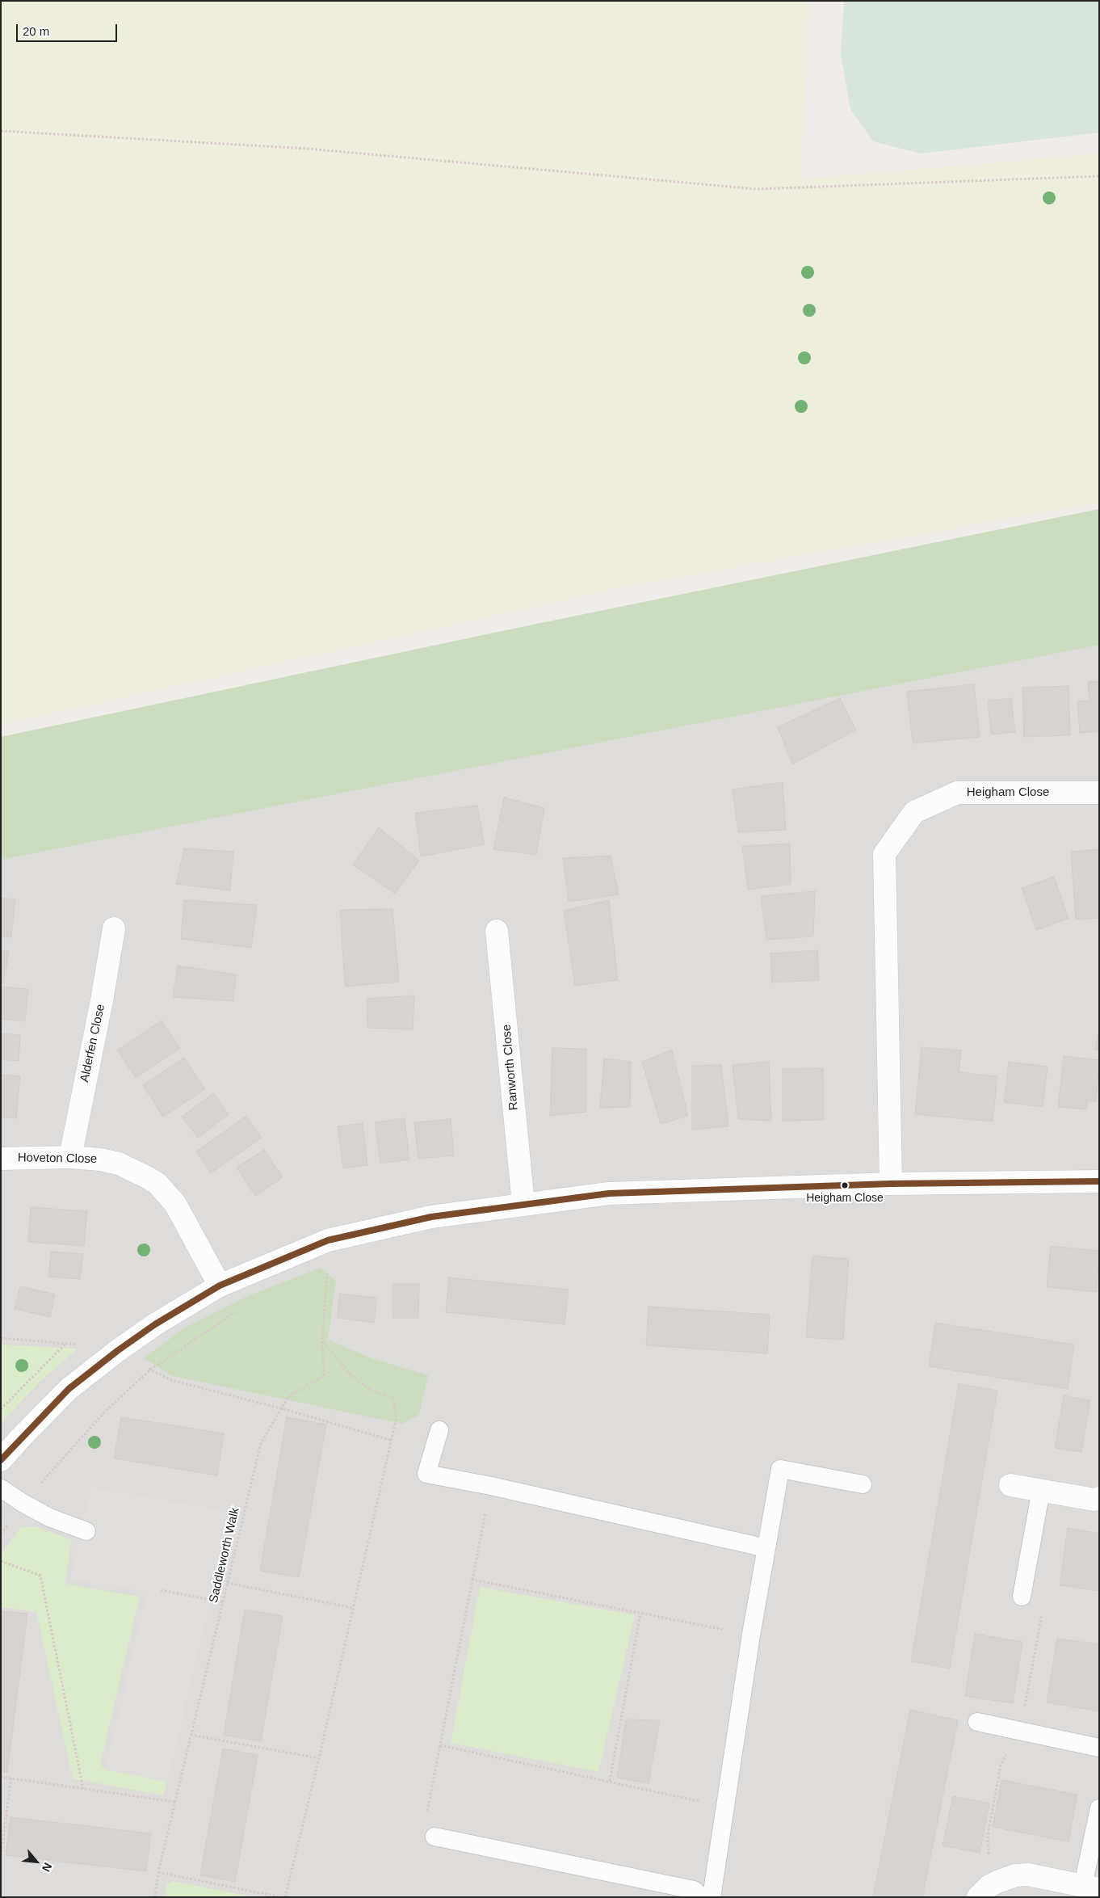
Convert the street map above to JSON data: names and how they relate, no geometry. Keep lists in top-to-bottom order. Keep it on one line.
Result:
{"streets":{"street":["Heigham Close","Alderfen Close","Ranworth Close","Hoveton Close"],"path":["Saddleworth Walk"]},"crossings":[["Alderfen Close","Hoveton Close"]],"places":["Heigham Close"],"scale_bar":"20 m","north":"bottom right"}
